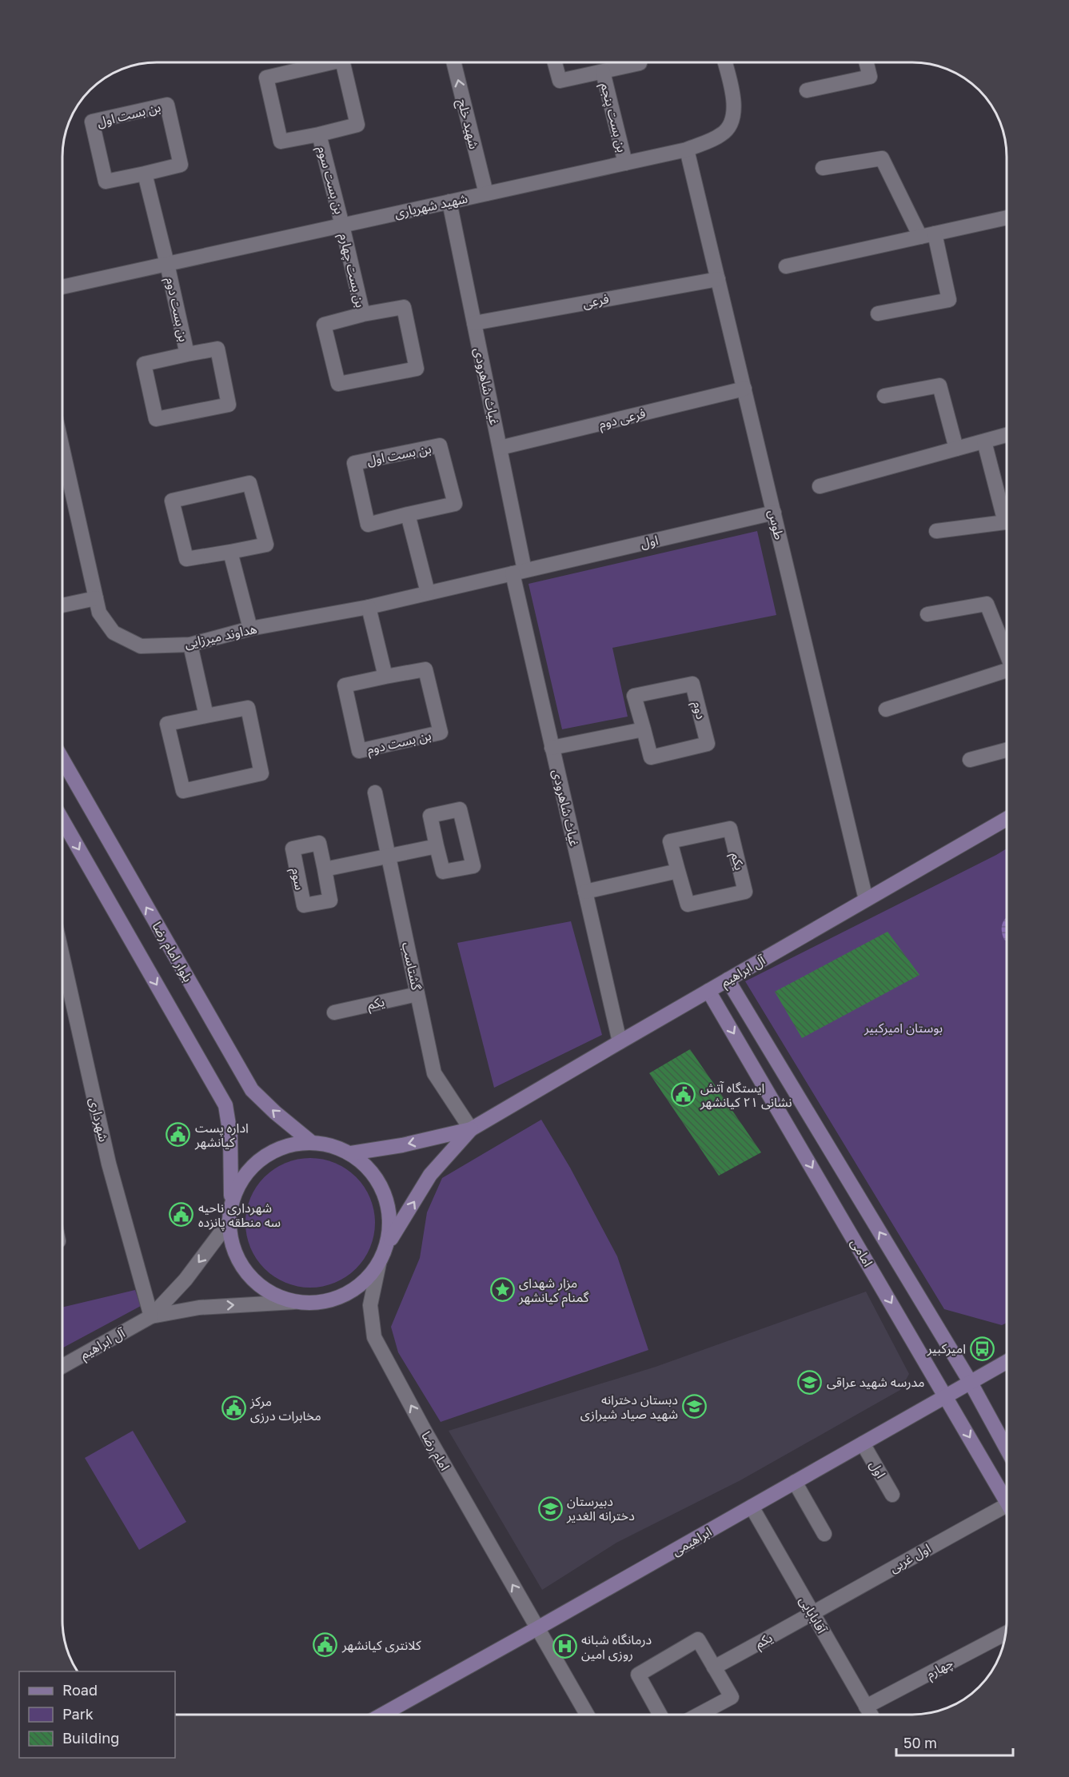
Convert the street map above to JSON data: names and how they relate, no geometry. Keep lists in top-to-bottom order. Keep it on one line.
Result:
{"streets":{"main road":["بلوار امام رضا","آل ابراهیم","امامی","ابراهیمی"],"street":["بن بست اول","بن بست پنجم","شهید خلج","بن بست سوم","شهید شهریاری","بن بست چهارم","فرعی","بن بست دوم","غیاث شاهرودی","فرعی دوم","طوس","اول","هداوند میرزایی","دوم","یکم","سوم","گشتاسب","شهرداری","امام رضا","اول غربی","آقابابایی","چهارم"]},"crossings":[["بن بست پنجم","شهید شهریاری"],["شهید خلج","شهید شهریاری"],["بن بست سوم","شهید شهریاری"],["بن بست سوم","بن بست چهارم"],["شهید شهریاری","بن بست چهارم"],["شهید شهریاری","بن بست دوم"],["شهید شهریاری","غیاث شاهرودی"],["شهید شهریاری","طوس"],["فرعی","غیاث شاهرودی"],["فرعی","طوس"],["غیاث شاهرودی","فرعی دوم"],["غیاث شاهرودی","اول"],["غیاث شاهرودی","هداوند میرزایی"],["غیاث شاهرودی","آل ابراهیم"],["فرعی دوم","طوس"],["طوس","اول"],["طوس","آل ابراهیم"],["اول","هداوند میرزایی"],["اول","ابراهیمی"],["یکم","گشتاسب"],["یکم","اول غربی"],["یکم","آقابابایی"],["سوم","گشتاسب"],["بلوار امام رضا","امام رضا"],["گشتاسب","آل ابراهیم"],["آل ابراهیم","شهرداری"],["آل ابراهیم","امامی"],["امامی","ابراهیمی"],["امام رضا","ابراهیمی"],["ابراهیمی","آقابابایی"],["اول غربی","آقابابایی"],["آقابابایی","چهارم"]],"one_way":["شهید خلج","امام رضا"],"parks":["بوستان امیرکبیر"],"places":{"public building":["ایستگاه آتش نشانی ۲۱ کیانشهر","اداره پست کیانشهر","شهرداری ناحیه سه منطقه پانزده","مرکز مخابرات درزی","کلانتری کیانشهر"],"place":["مزار شهدای گمنام کیانشهر"],"bus stop":["امیرکبیر"],"school or university":["مدرسه شهید عراقی","دبستان دخترانه شهید صیاد شیرازی","دبیرستان دخترانه الغدیر"],"hospital":["درمانگاه شبانه روزی امین"]},"legend":["Road","Park","Building"],"scale_bar":"50 m"}
